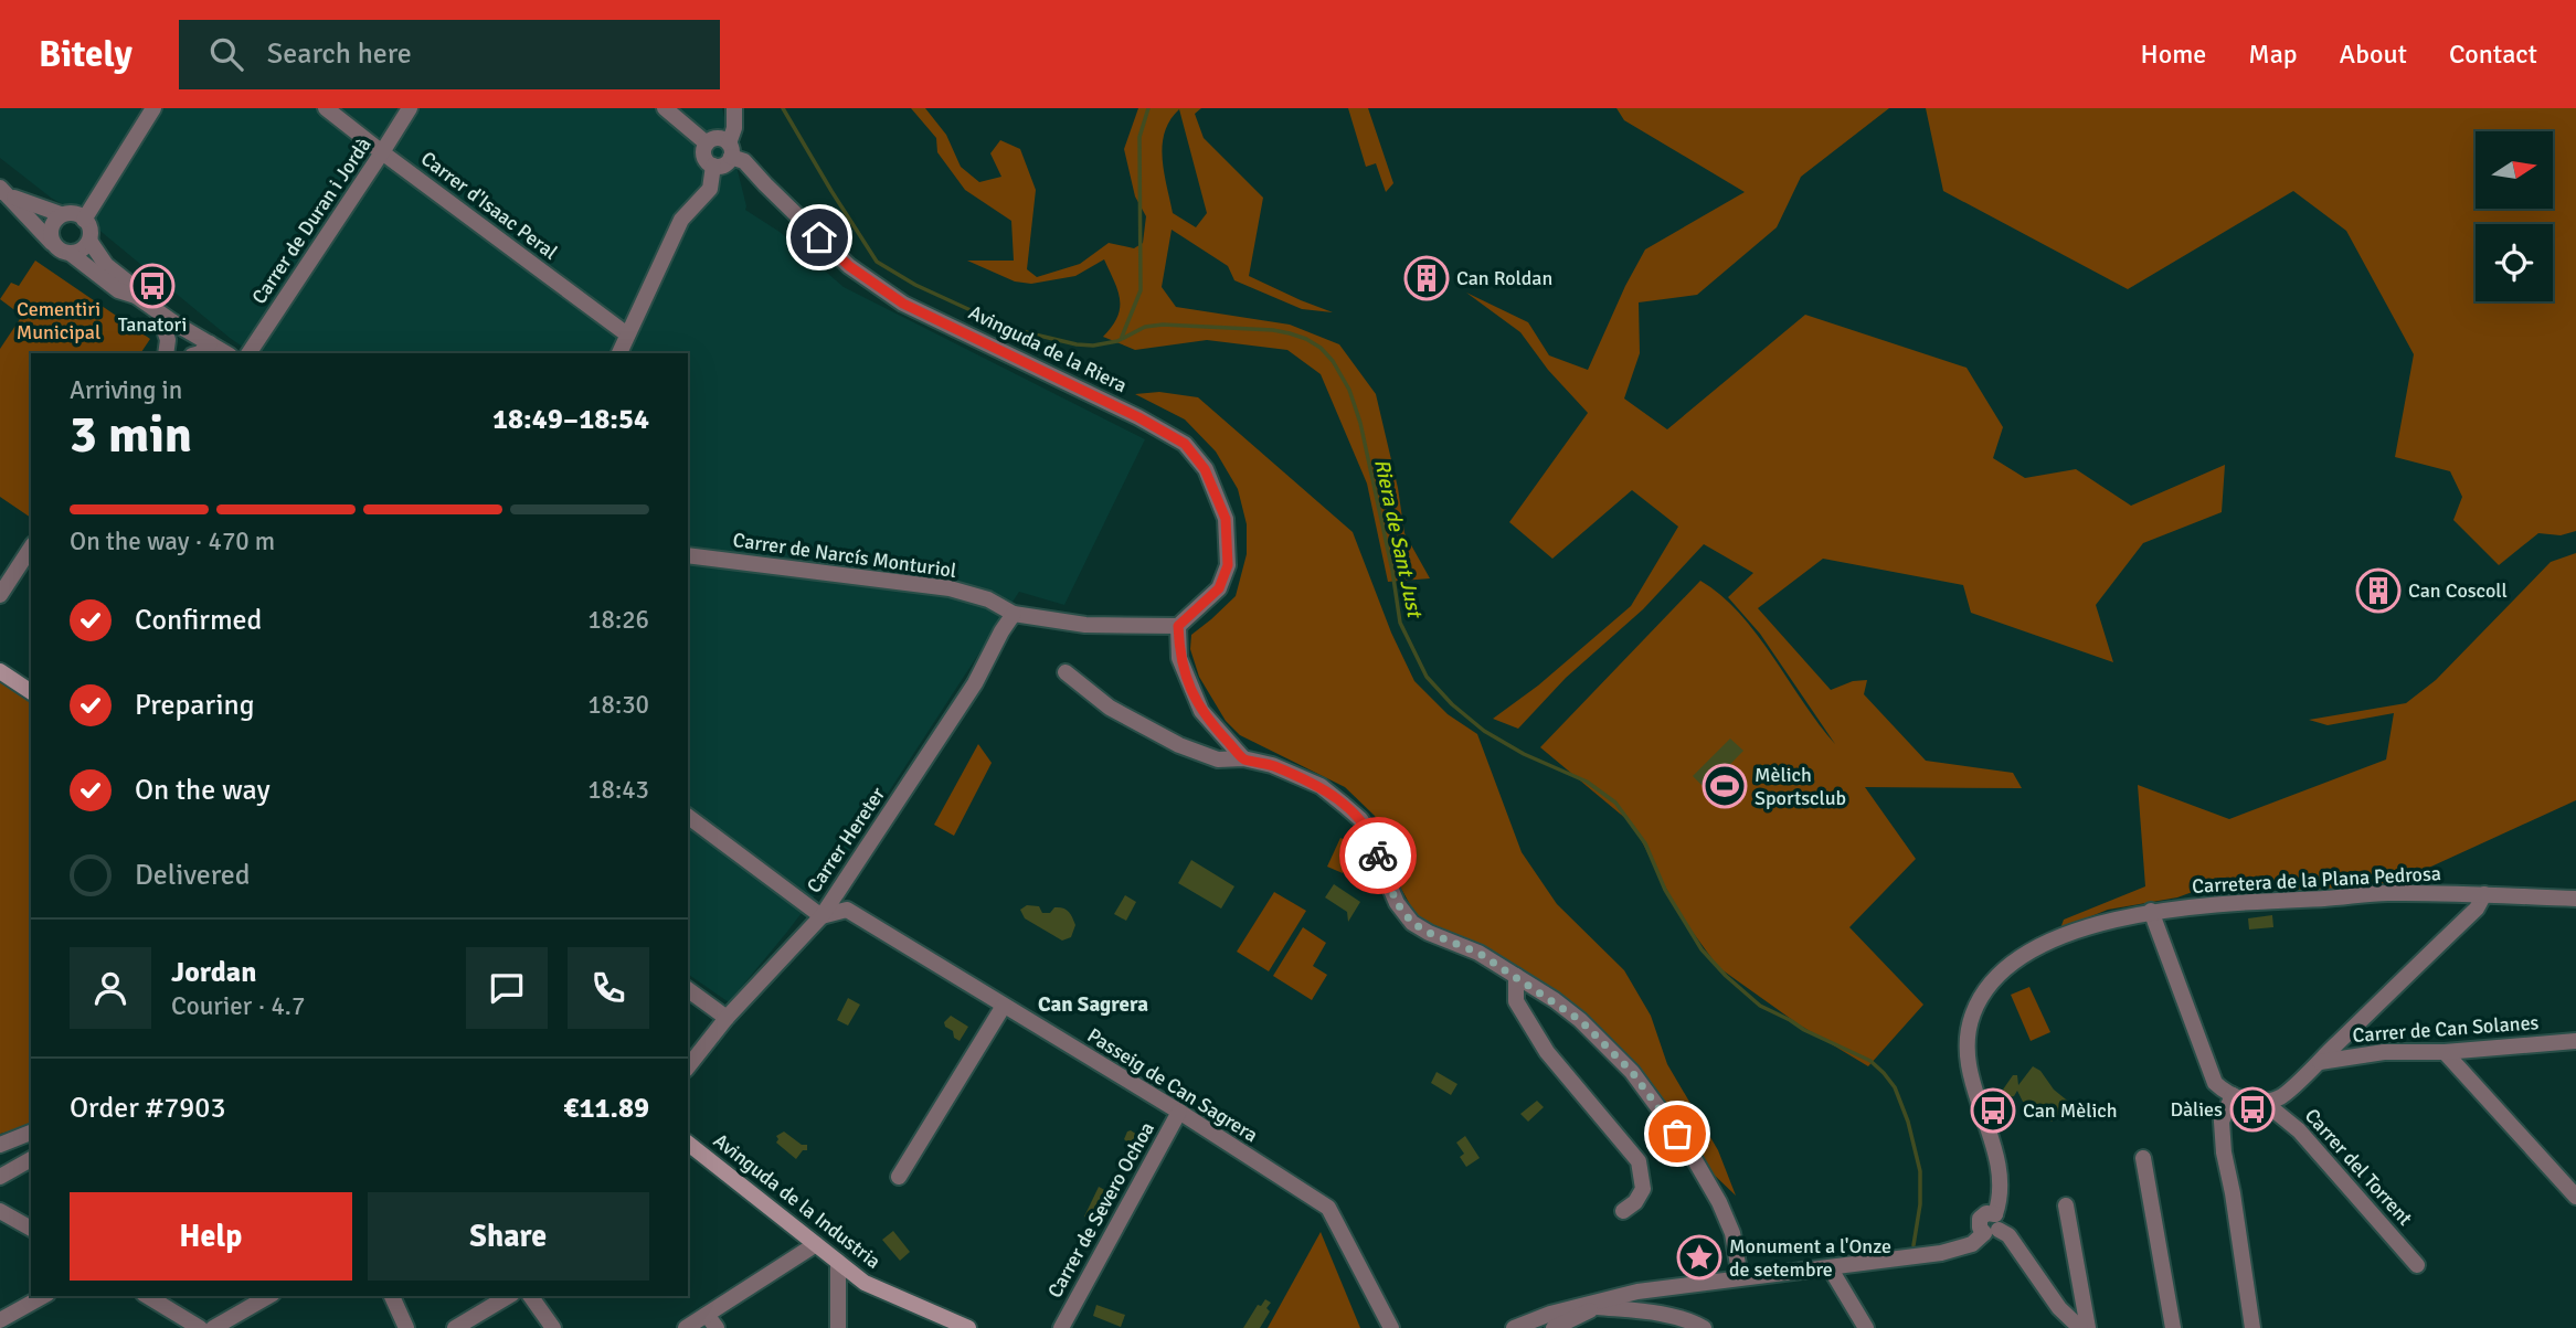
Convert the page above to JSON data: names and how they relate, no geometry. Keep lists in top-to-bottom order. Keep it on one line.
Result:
{"streets":{"street":["Carrer d'Isaac Peral","Carrer de Duran i Jordà","Avinguda de la Riera","Carrer de Narcís Monturiol","Carrer Hereter","Carretera de la Plana Pedrosa","Carrer de Can Solanes","Passeig de Can Sagrera","Carrer del Torrent","Avinguda de la Industria","Carrer de Severo Ochoa"]},"crossings":[["Carrer d'Isaac Peral","Carrer de Duran i Jordà"],["Avinguda de la Riera","Carrer de Narcís Monturiol"],["Carrer de Narcís Monturiol","Carrer Hereter"],["Carrer Hereter","Passeig de Can Sagrera"],["Passeig de Can Sagrera","Carrer de Severo Ochoa"]],"districts":["Can Sagrera"],"water":["Riera de Sant Just"],"parks":["Cementiri Municipal"],"places":{"building":["Can Roldan","Can Coscoll"],"bus stop":["Tanatori","Dàlies","Can Mèlich"],"sports":["Mèlich Sportsclub"],"place":["Monument a l'Onze de setembre"]},"north":"right","page":{"header":"Bitely","search":"Search here","nav":["Home","Map","About","Contact"],"heading":["3 min","Arriving in","18:49–18:54"],"panel":["Jordan","Courier · 4.7","Order #7903","€11.89"],"bar":"On the way · 470 m","list":[["Confirmed","18:26"],["Preparing","18:30"],["On the way","18:43"],"Delivered"],"buttons":["Help","Share"]}}
